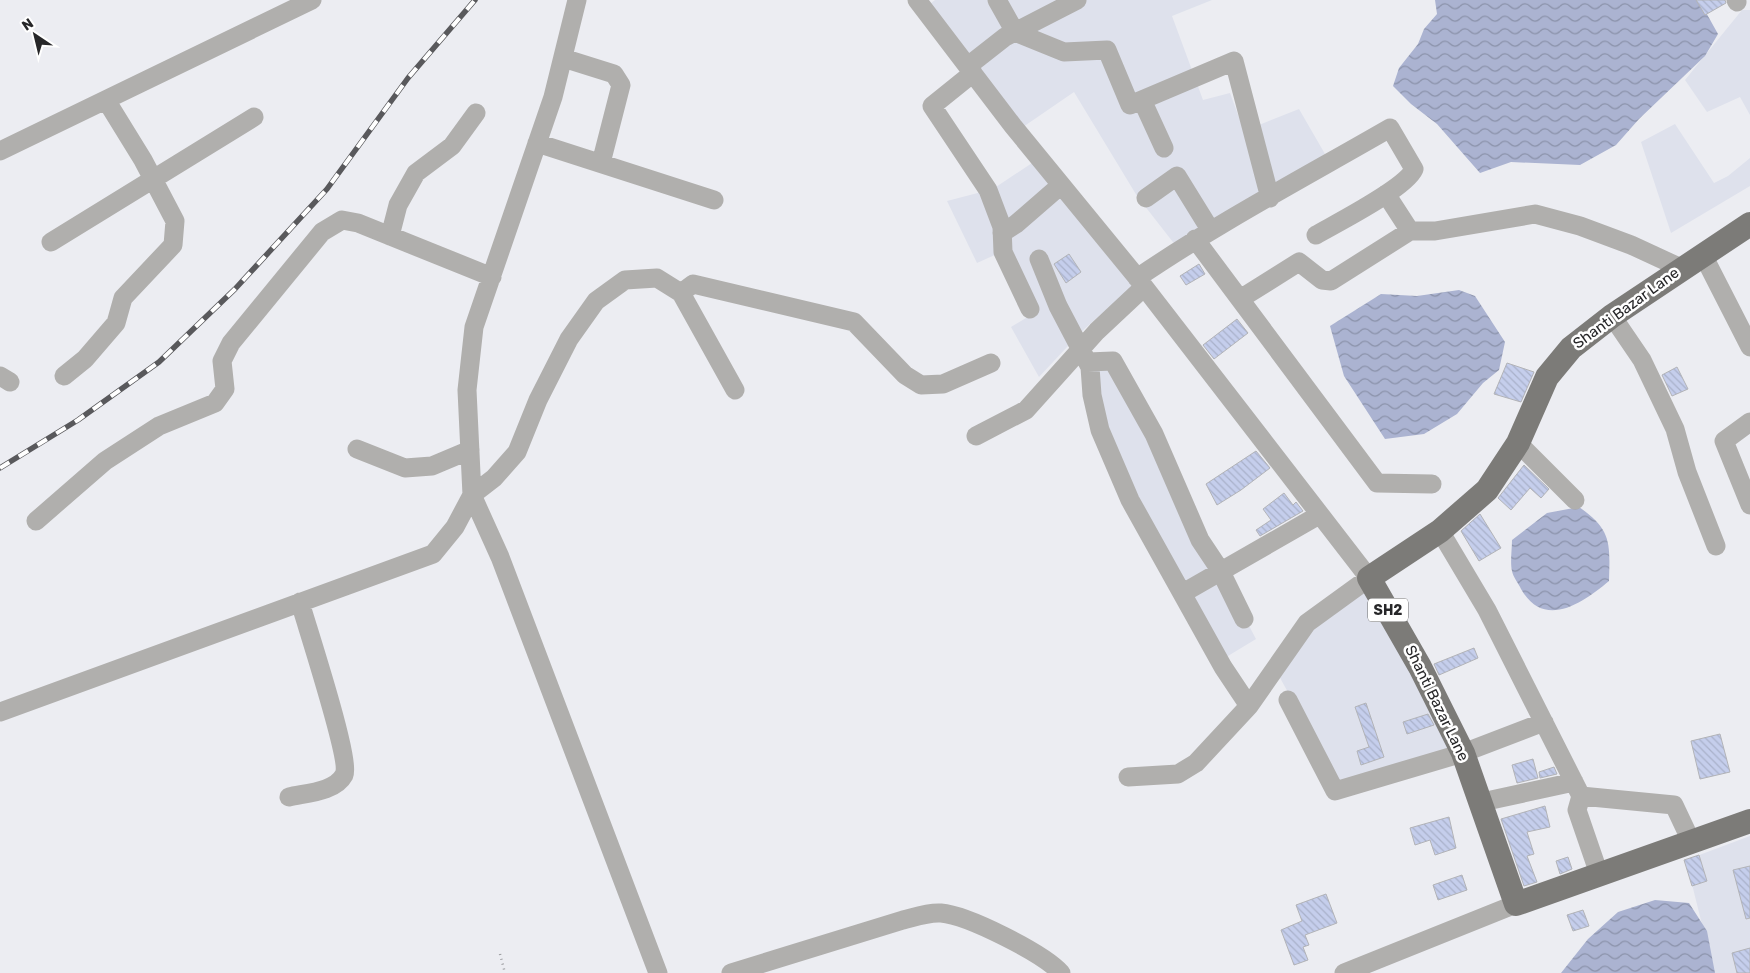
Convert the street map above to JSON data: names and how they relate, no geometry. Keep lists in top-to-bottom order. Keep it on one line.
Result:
{"streets":{"main road":["Shanti Bazar Lane","SH2"]},"north":"top left"}
